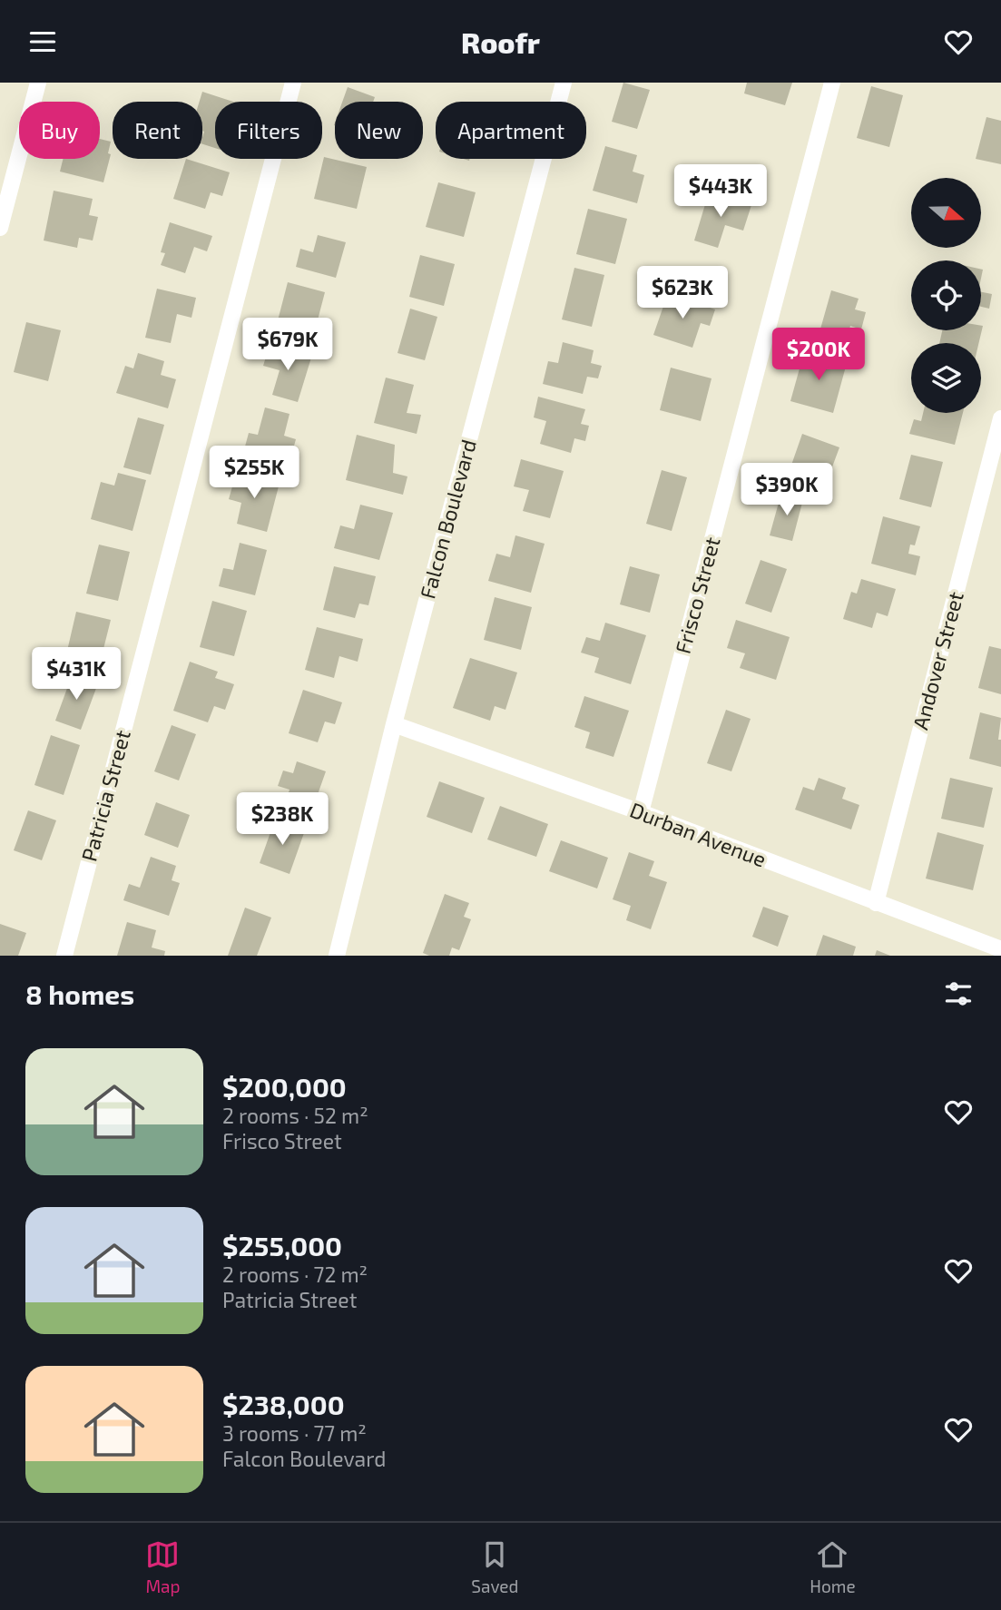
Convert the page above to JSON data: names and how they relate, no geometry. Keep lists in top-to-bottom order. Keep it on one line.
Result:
{"streets":{"street":["Falcon Boulevard","Frisco Street","Andover Street","Patricia Street","Durban Avenue"]},"crossings":[["Falcon Boulevard","Durban Avenue"],["Frisco Street","Durban Avenue"],["Andover Street","Durban Avenue"]],"north":"right","page":{"header":"Roofr","chip":["Buy","Rent","Filters","New","Apartment"],"price":["$443K","$623K","$679K","$200K","$255K","$390K","$431K","$238K"],"heading":"8 homes","list":[{"name":"$200,000","note":"2 rooms · 52 m² · Frisco Street"},{"name":"$255,000","note":"2 rooms · 72 m² · Patricia Street"},{"name":"$238,000","note":"3 rooms · 77 m² · Falcon Boulevard"}],"tabs":["Map","Saved","Home"]}}
